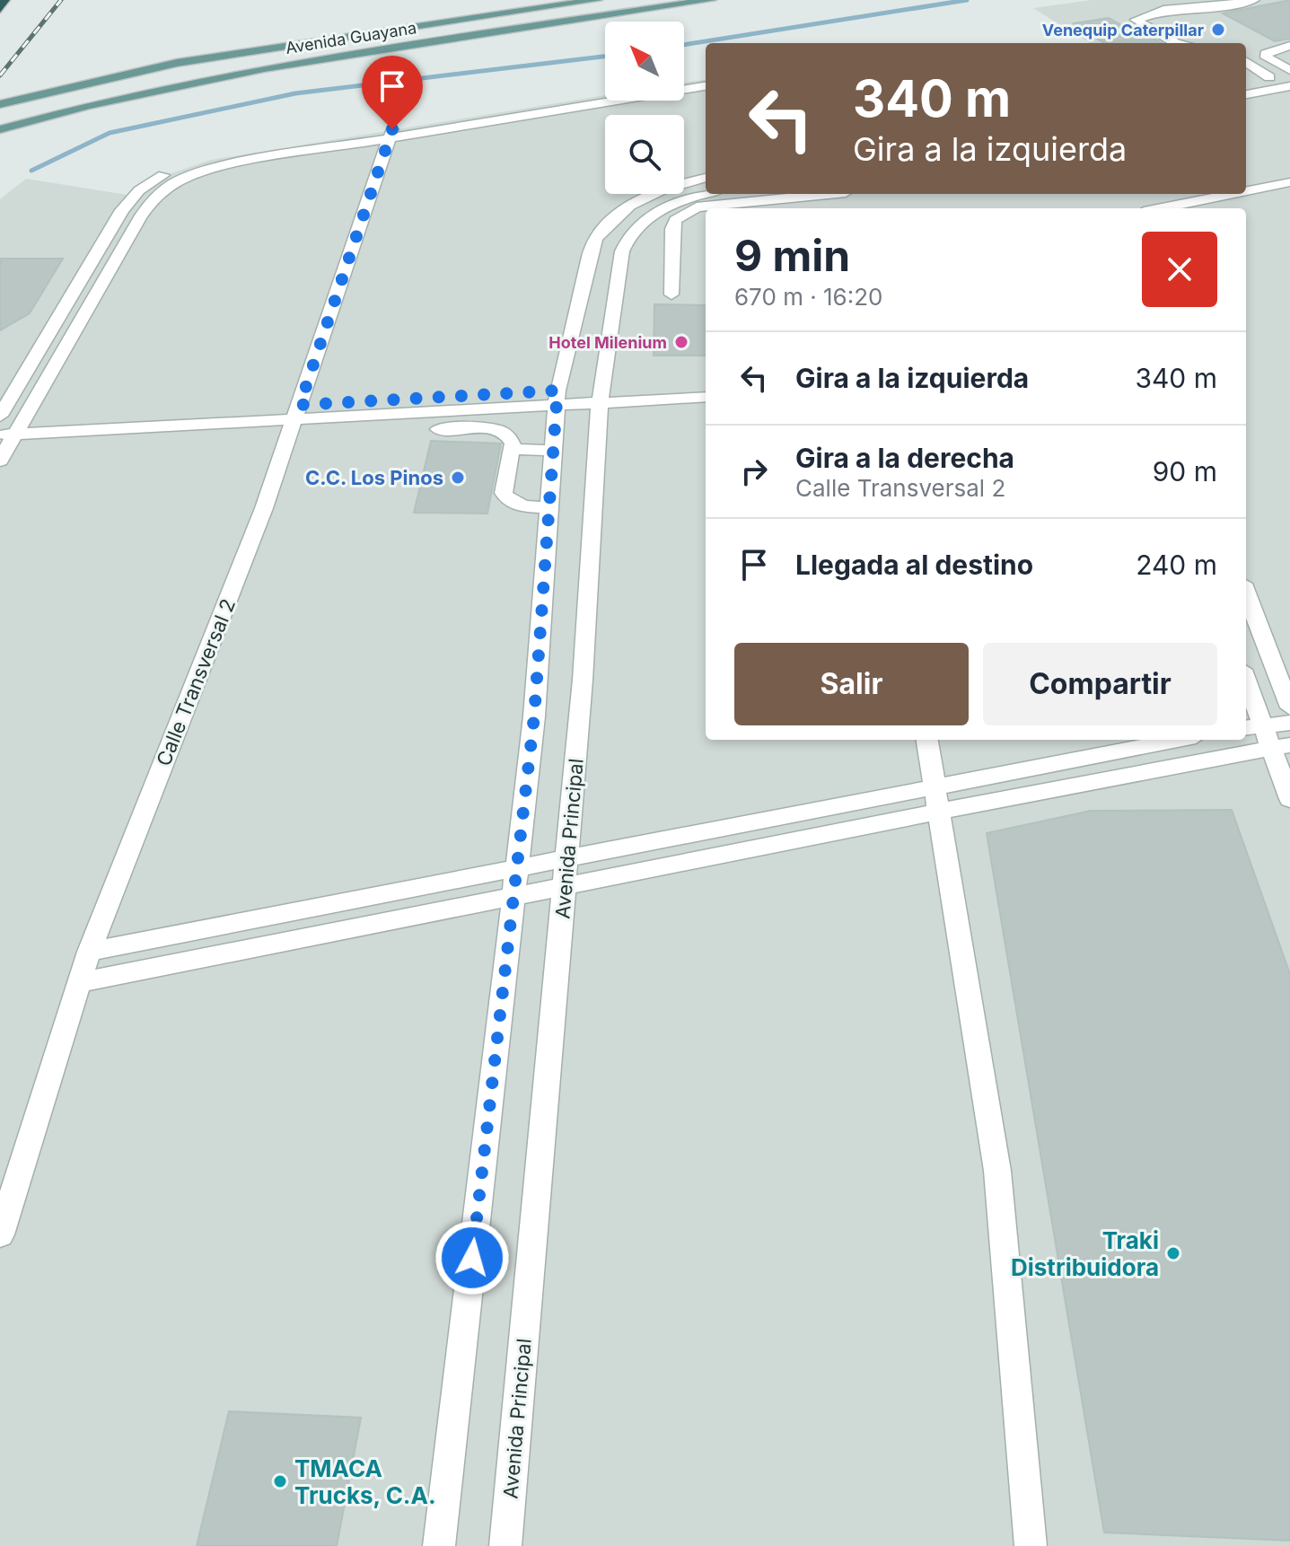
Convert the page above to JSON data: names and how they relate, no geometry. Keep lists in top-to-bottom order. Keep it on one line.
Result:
{"streets":{"main road":["Avenida Guayana"],"street":["Calle Transversal 2","Avenida Principal"]},"places":["Venequip Caterpillar","Hotel Milenium","C.C. Los Pinos","Traki Distribuidora","TMACA Trucks, C.A."],"north":"top left","page":{"turn":["340 m","Gira a la izquierda"],"heading":["9 min","670 m · 16:20"],"list":[{"name":"Gira a la izquierda","value":"340 m"},{"name":"Gira a la derecha","note":"Calle Transversal 2","value":"90 m"},{"name":"Llegada al destino","value":"240 m"}],"buttons":["Salir","Compartir"]}}
